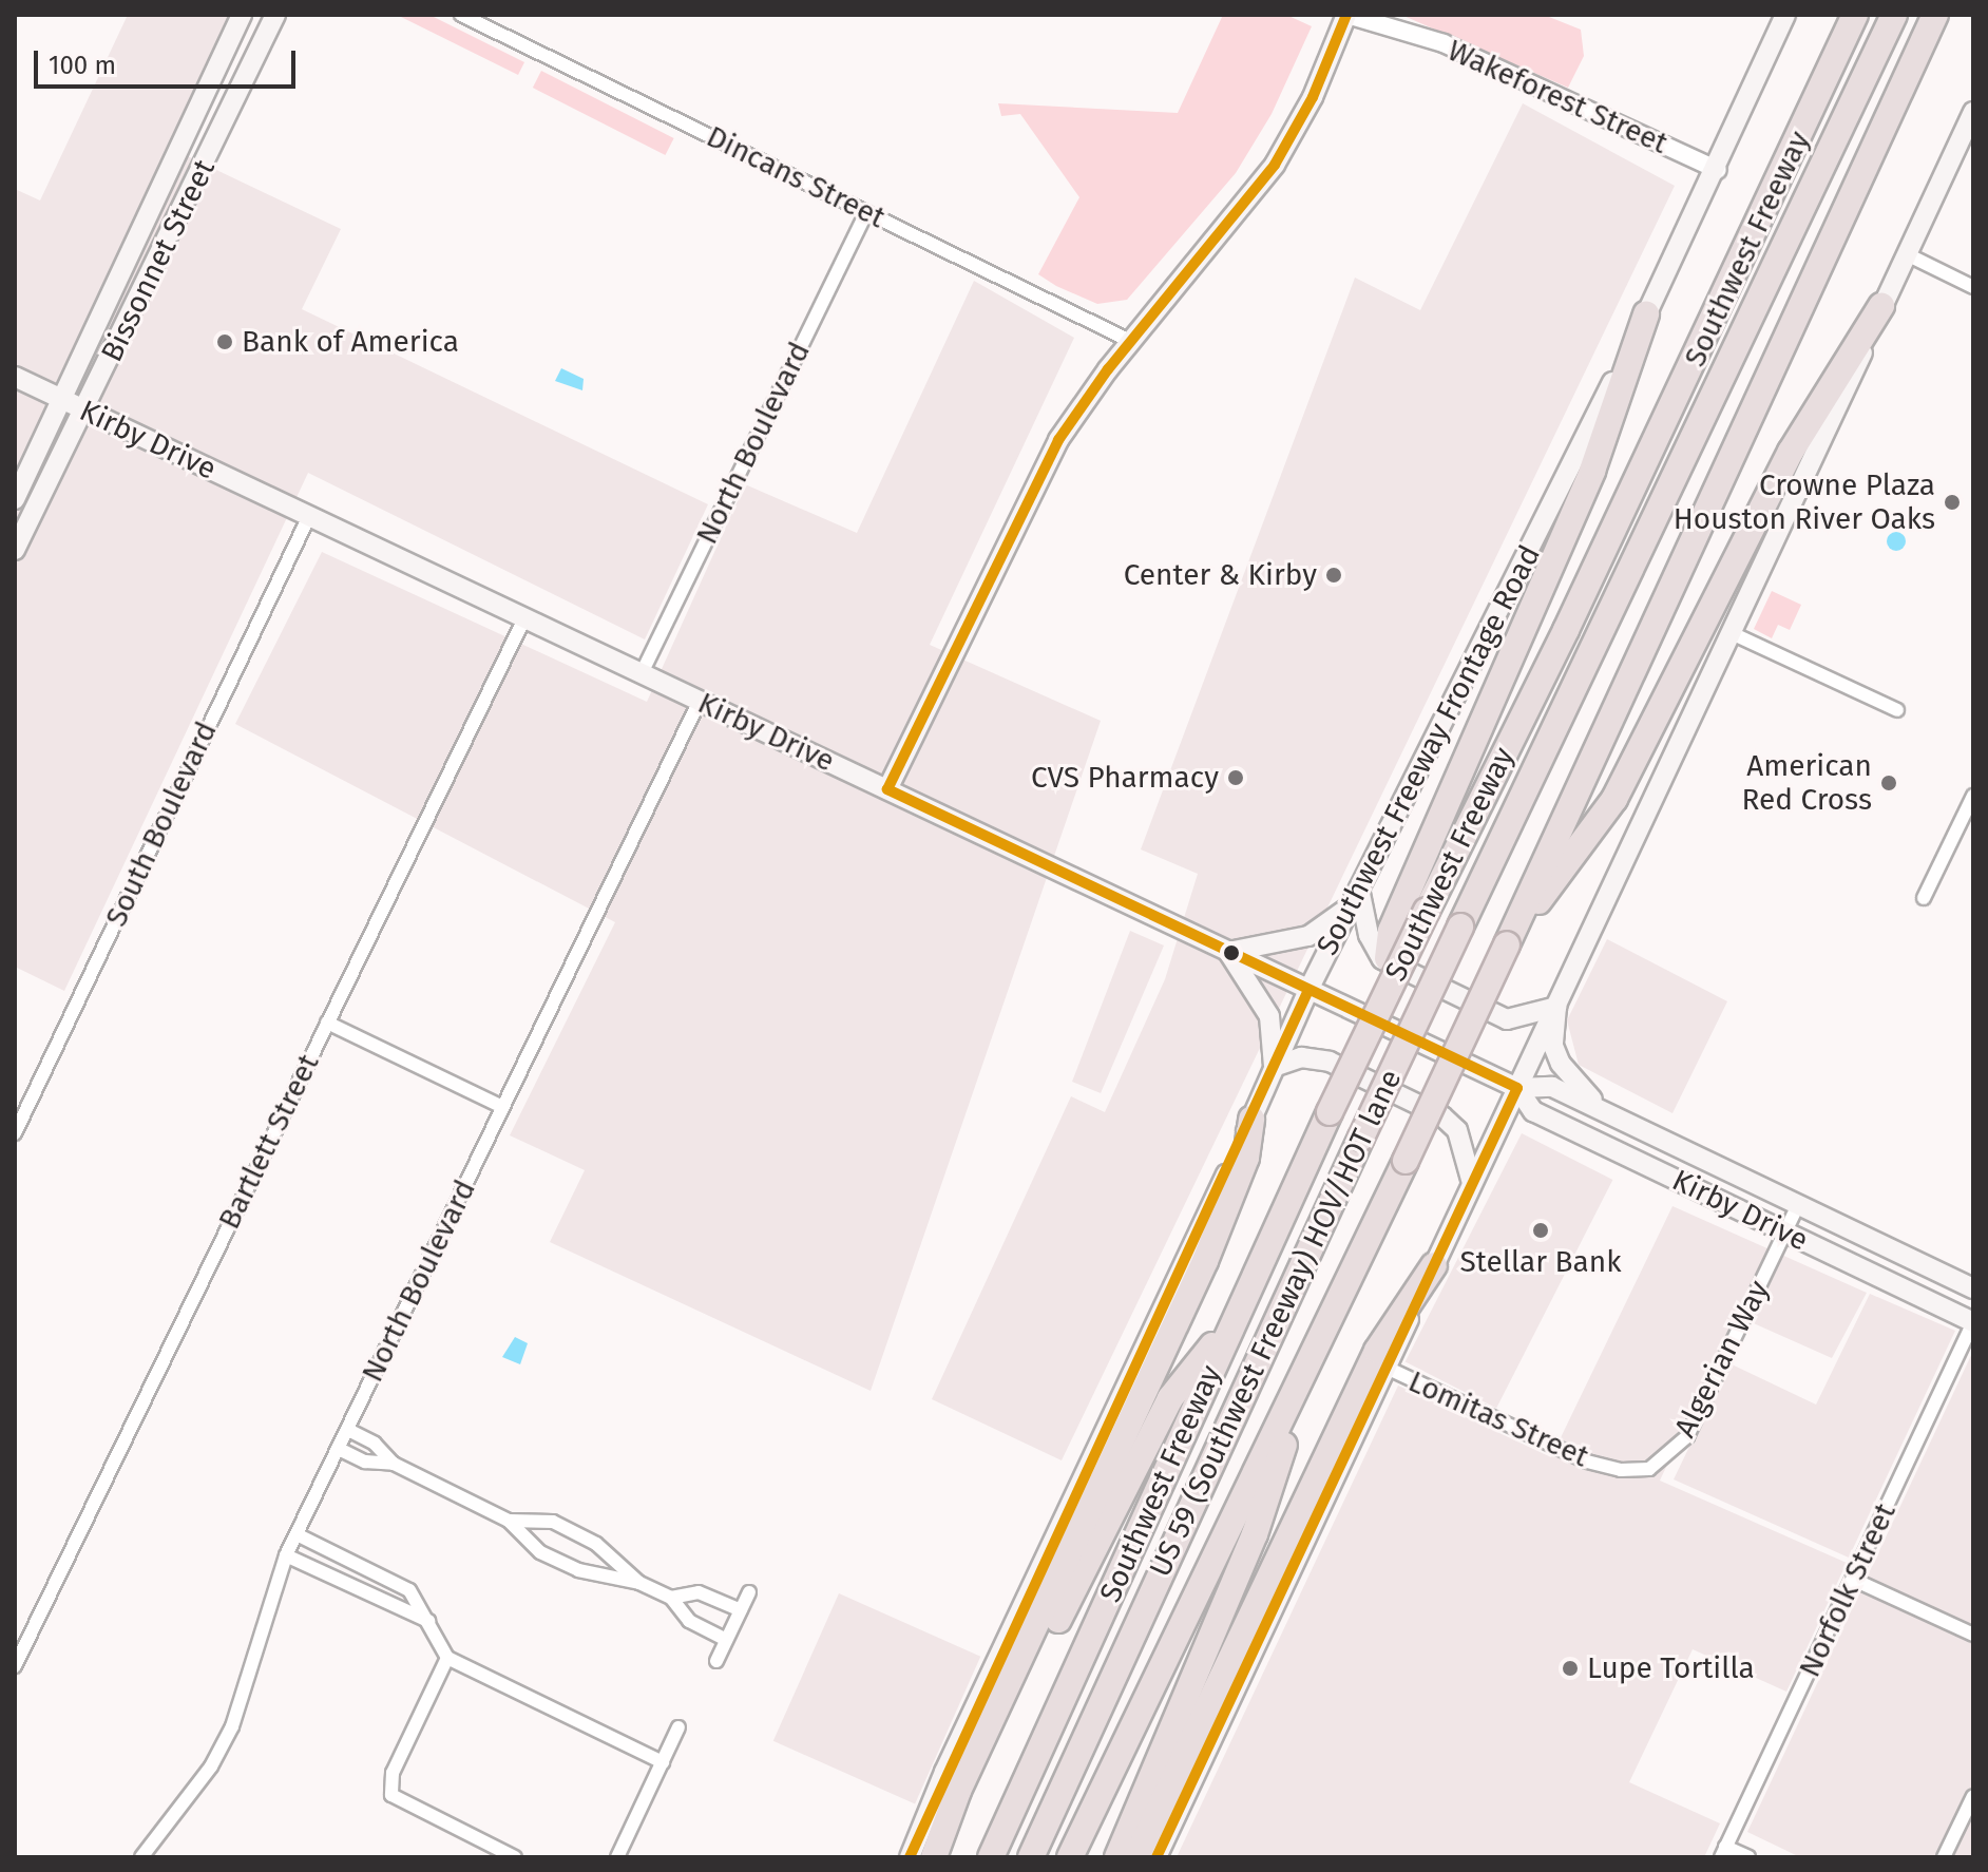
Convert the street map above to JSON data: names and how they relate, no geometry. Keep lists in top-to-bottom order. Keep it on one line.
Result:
{"streets":{"highway":["Southwest Freeway","US 59 (Southwest Freeway) HOV/HOT lane"],"main road":["Bissonnet Street","Kirby Drive","Southwest Freeway Frontage Road"],"street":["Wakeforest Street","Dincans Street","North Boulevard","South Boulevard","Bartlett Street","Algerian Way","Lomitas Street","Norfolk Street"]},"crossings":[["Wakeforest Street","Southwest Freeway Frontage Road"],["Dincans Street","North Boulevard"],["Bissonnet Street","Kirby Drive"],["Kirby Drive","North Boulevard"],["Kirby Drive","Southwest Freeway Frontage Road"],["Kirby Drive","South Boulevard"],["Kirby Drive","Bartlett Street"],["Kirby Drive","Algerian Way"],["Kirby Drive","Norfolk Street"],["Algerian Way","Lomitas Street"]],"places":["Bank of America","Crowne Plaza Houston River Oaks","Center & Kirby","CVS Pharmacy","American Red Cross","Stellar Bank","Lupe Tortilla"],"scale_bar":"100 m"}
